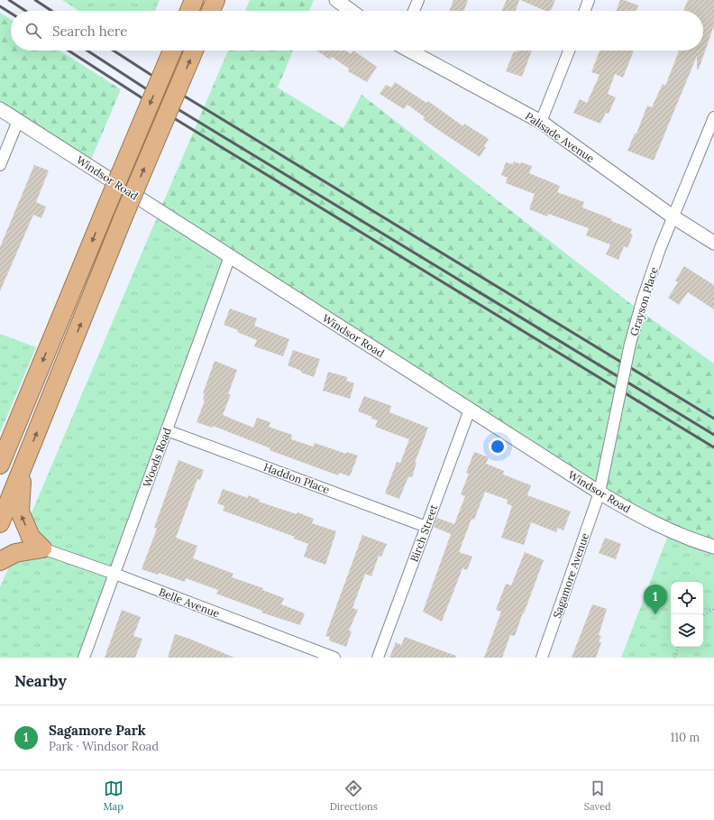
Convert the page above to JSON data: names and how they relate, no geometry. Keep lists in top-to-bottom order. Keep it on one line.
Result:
{"streets":{"street":["Palisade Avenue","Windsor Road","Grayson Place","Woods Road","Haddon Place","Birch Street","Sagamore Avenue","Belle Avenue"]},"crossings":[["Palisade Avenue","Grayson Place"],["Windsor Road","Grayson Place"],["Windsor Road","Woods Road"],["Windsor Road","Birch Street"],["Windsor Road","Sagamore Avenue"],["Grayson Place","Sagamore Avenue"],["Woods Road","Haddon Place"],["Woods Road","Belle Avenue"],["Haddon Place","Birch Street"]],"page":{"search":"Search here","pins":"1","heading":"Nearby","list":[{"mark":"1","name":"Sagamore Park","note":"Park · Windsor Road","value":"110 m"}],"nav":["Map","Directions","Saved"]}}
